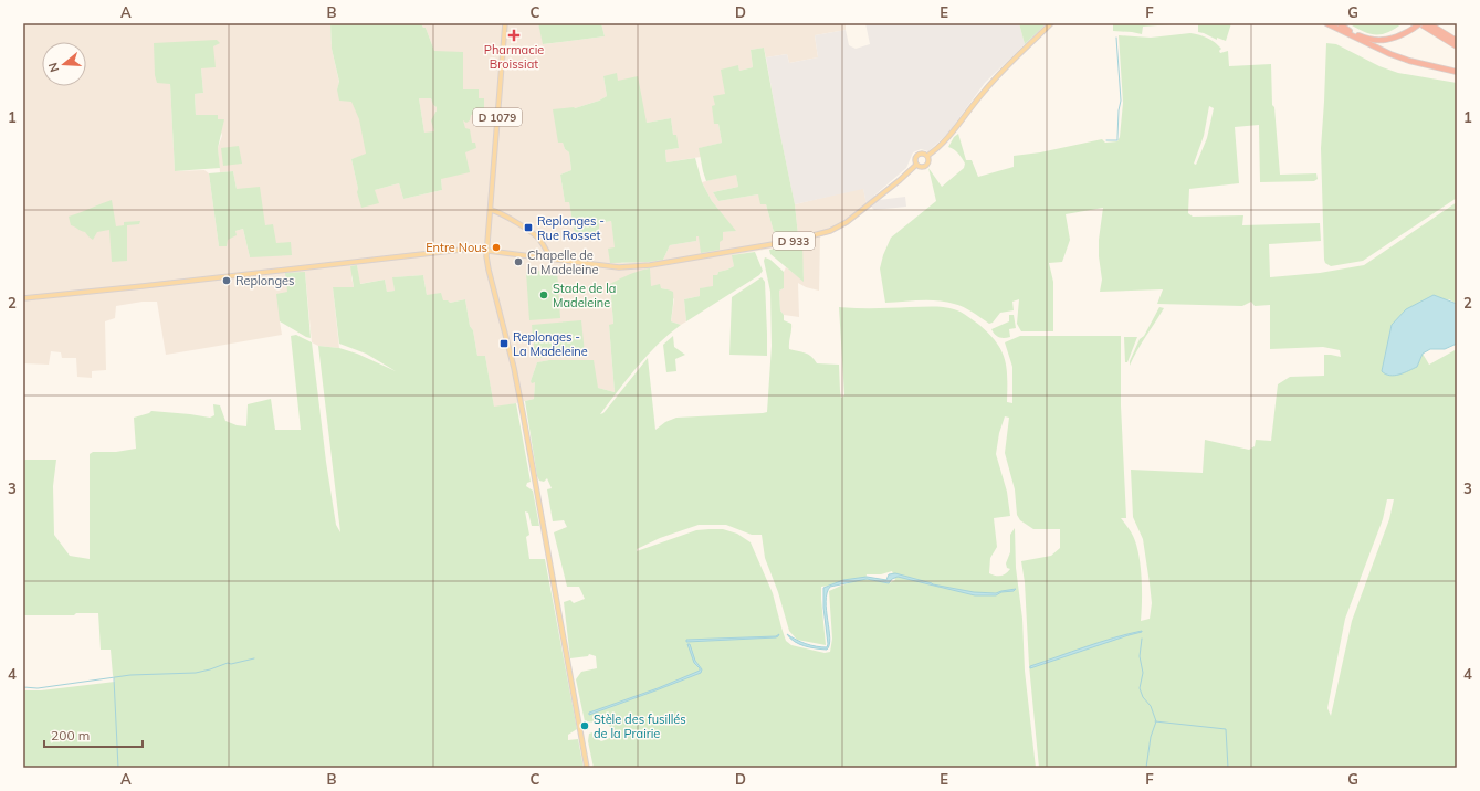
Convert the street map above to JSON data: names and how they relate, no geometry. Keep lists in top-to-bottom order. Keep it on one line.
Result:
{"streets":{"main road":["D 1079","D 933"]},"crossings":[["D 1079","D 933"]],"places":{"health":["Pharmacie Broissiat"],"transit":["Replonges - Rue Rosset","Replonges - La Madeleine"],"other":["Entre Nous","Chapelle de la Madeleine","Replonges","Stade de la Madeleine","Stèle des fusillés de la Prairie"]},"scale_bar":"200 m","north":"left","grid":{"columns":["A","B","C","D","E","F","G"],"rows":["1","2","3","4"]}}
